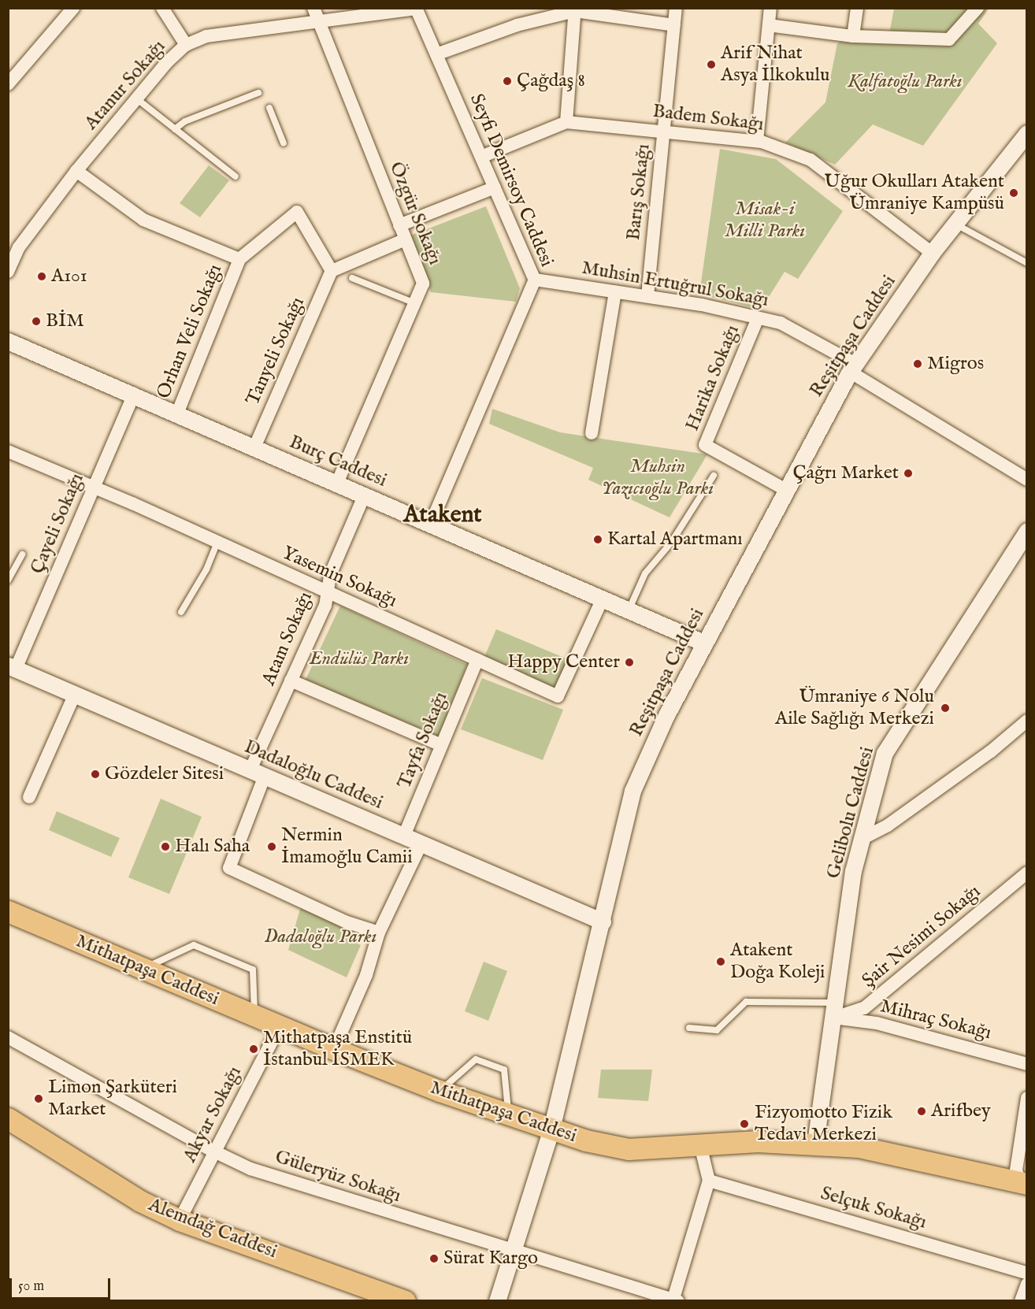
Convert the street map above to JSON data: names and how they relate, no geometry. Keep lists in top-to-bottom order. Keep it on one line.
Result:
{"streets":{"main road":["Mithatpaşa Caddesi","Alemdağ Caddesi"],"street":["Atanur Sokağı","Badem Sokağı","Seyfi Demirsoy Caddesi","Barış Sokağı","Özgür Sokağı","Muhsin Ertuğrul Sokağı","Orhan Veli Sokağı","Reşitpaşa Caddesi","Tanyeli Sokağı","Harika Sokağı","Burç Caddesi","Çayeli Sokağı","Yasemin Sokağı","Atam Sokağı","Tayfa Sokağı","Dadaloğlu Caddesi","Gelibolu Caddesi","Şair Nesimi Sokağı","Mihraç Sokağı","Akyar Sokağı","Güleryüz Sokağı","Selçuk Sokağı"]},"crossings":[["Atanur Sokağı","Seyfi Demirsoy Caddesi"],["Atanur Sokağı","Özgür Sokağı"],["Badem Sokağı","Seyfi Demirsoy Caddesi"],["Badem Sokağı","Barış Sokağı"],["Badem Sokağı","Reşitpaşa Caddesi"],["Seyfi Demirsoy Caddesi","Muhsin Ertuğrul Sokağı"],["Seyfi Demirsoy Caddesi","Burç Caddesi"],["Barış Sokağı","Muhsin Ertuğrul Sokağı"],["Özgür Sokağı","Burç Caddesi"],["Muhsin Ertuğrul Sokağı","Reşitpaşa Caddesi"],["Muhsin Ertuğrul Sokağı","Harika Sokağı"],["Orhan Veli Sokağı","Tanyeli Sokağı"],["Orhan Veli Sokağı","Burç Caddesi"],["Reşitpaşa Caddesi","Harika Sokağı"],["Reşitpaşa Caddesi","Burç Caddesi"],["Reşitpaşa Caddesi","Dadaloğlu Caddesi"],["Reşitpaşa Caddesi","Mithatpaşa Caddesi"],["Reşitpaşa Caddesi","Güleryüz Sokağı"],["Tanyeli Sokağı","Burç Caddesi"],["Burç Caddesi","Çayeli Sokağı"],["Burç Caddesi","Yasemin Sokağı"],["Burç Caddesi","Atam Sokağı"],["Çayeli Sokağı","Yasemin Sokağı"],["Çayeli Sokağı","Dadaloğlu Caddesi"],["Yasemin Sokağı","Atam Sokağı"],["Yasemin Sokağı","Tayfa Sokağı"],["Atam Sokağı","Dadaloğlu Caddesi"],["Tayfa Sokağı","Dadaloğlu Caddesi"],["Gelibolu Caddesi","Şair Nesimi Sokağı"],["Gelibolu Caddesi","Mithatpaşa Caddesi"],["Gelibolu Caddesi","Mihraç Sokağı"],["Şair Nesimi Sokağı","Mihraç Sokağı"],["Mithatpaşa Caddesi","Akyar Sokağı"],["Akyar Sokağı","Güleryüz Sokağı"],["Akyar Sokağı","Alemdağ Caddesi"]],"districts":["Atakent"],"parks":["Kalfatoğlu Parkı","Misak-i Milli Parkı","Muhsin Yazıcıoğlu Parkı","Endülüs Parkı","Dadaloğlu Parkı"],"places":["Arif Nihat Asya İlkokulu","Çağdaş 8","Uğur Okulları Atakent Ümraniye Kampüsü","A101","BİM","Migros","Çağrı Market","Kartal Apartmanı","Happy Center","Ümraniye 6 Nolu Aile Sağlığı Merkezi","Gözdeler Sitesi","Halı Saha","Nermin İmamoğlu Camii","Atakent Doğa Koleji","Mithatpaşa Enstitü İstanbul İSMEK","Limon Şarküteri Market","Arifbey","Fizyomotto Fizik Tedavi Merkezi","Sürat Kargo"],"scale_bar":"50 m"}
